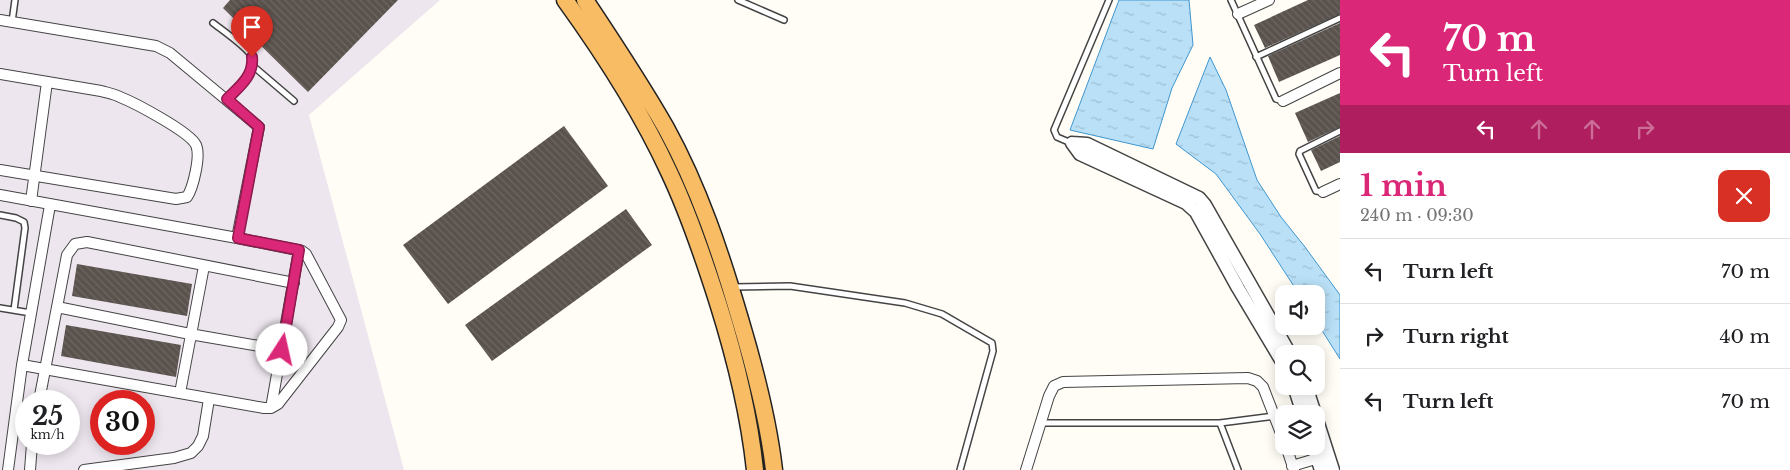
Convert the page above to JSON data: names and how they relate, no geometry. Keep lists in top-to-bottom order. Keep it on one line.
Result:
{"page":{"turn":["70 m","Turn left"],"heading":["1 min","240 m · 09:30"],"list":[{"name":"Turn left","value":"70 m"},{"name":"Turn right","value":"40 m"},{"name":"Turn left","value":"70 m"}],"speed":"25 km/h","limit":"30"}}
